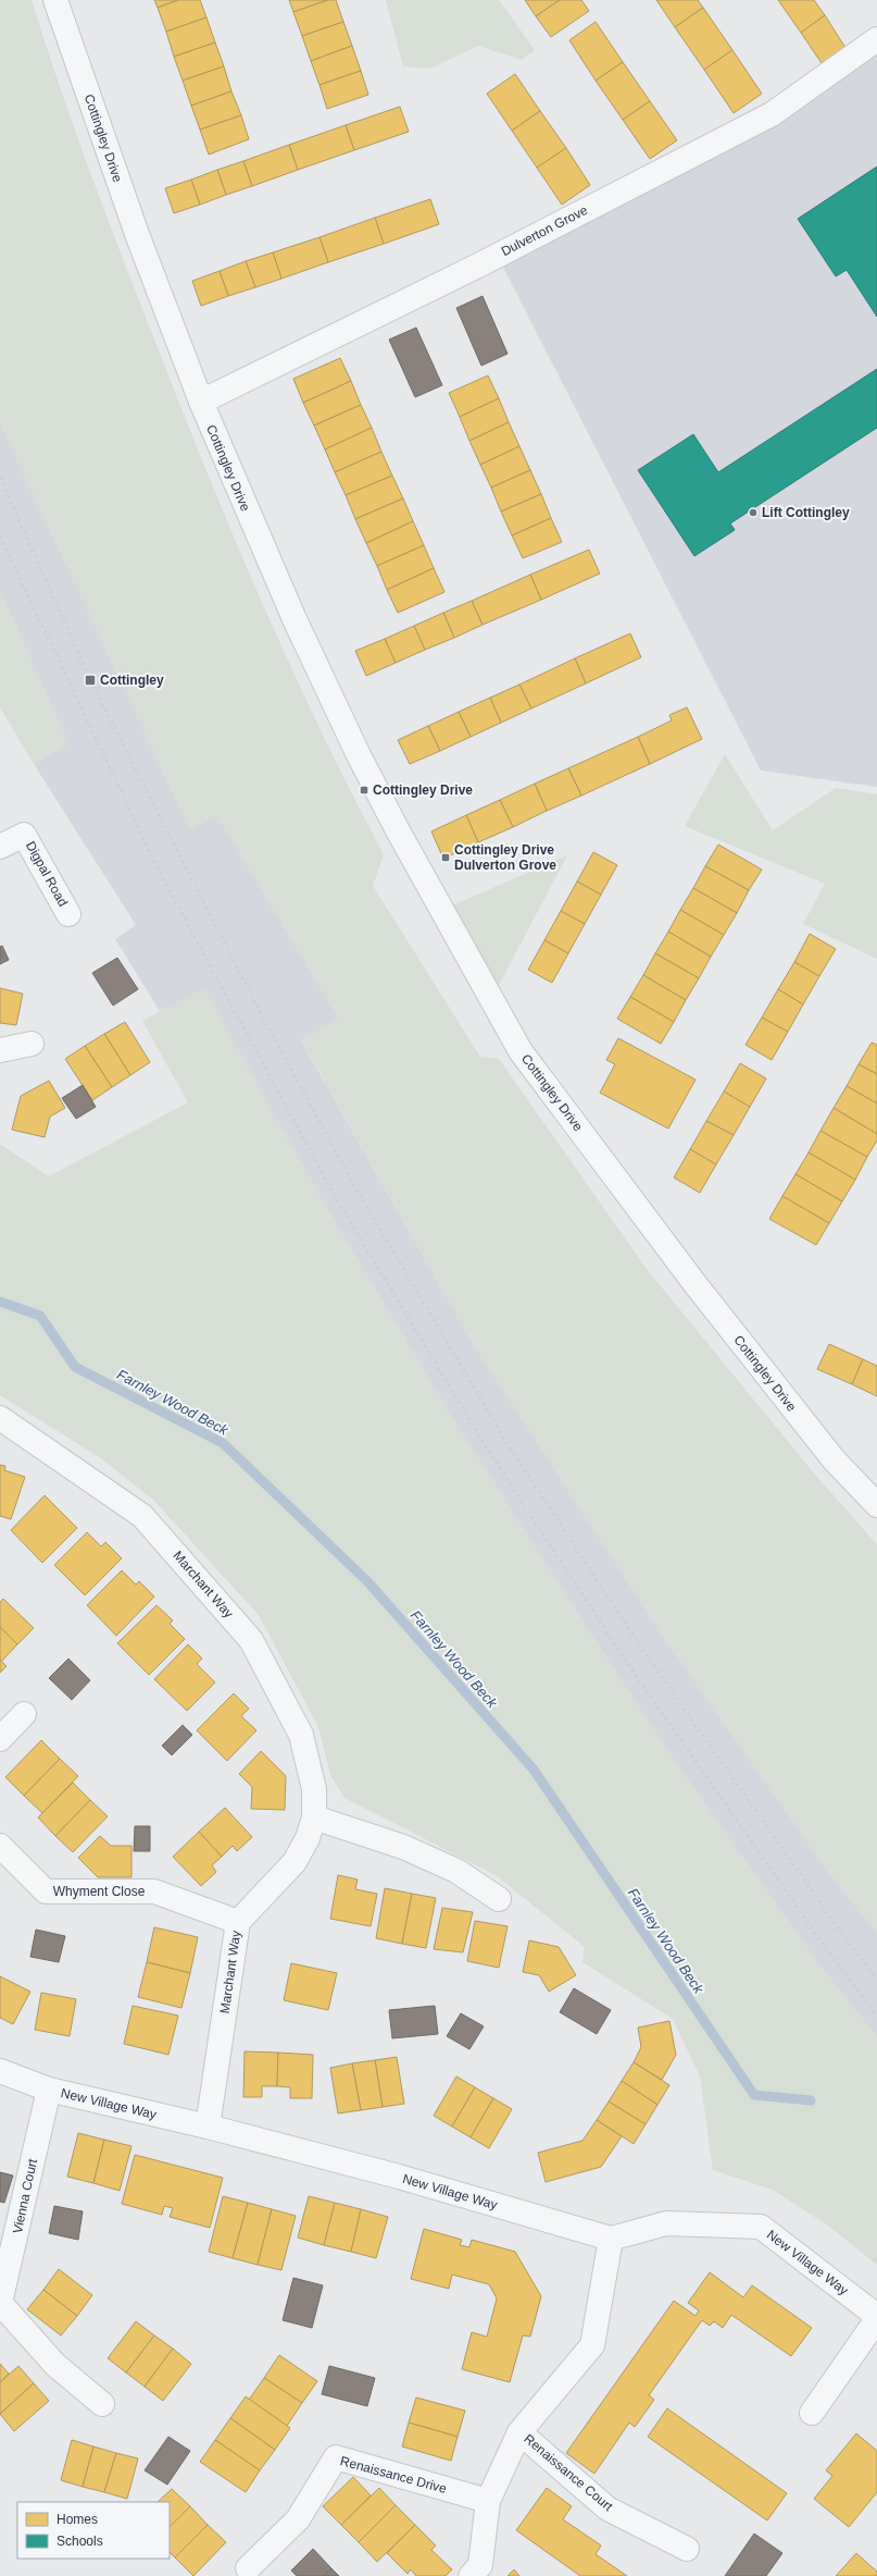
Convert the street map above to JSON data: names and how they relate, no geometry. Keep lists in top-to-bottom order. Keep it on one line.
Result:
{"streets":{"street":["Cottingley Drive","Dulverton Grove","Digpal Road","Marchant Way","Whyment Close","New Village Way","Vienna Court","Renaissance Court","Renaissance Drive"]},"crossings":[["Cottingley Drive","Dulverton Grove"],["Marchant Way","Whyment Close"],["Marchant Way","New Village Way"],["New Village Way","Vienna Court"]],"water":["Farnley Wood Beck"],"places":{"other":["Lift Cottingley"],"transit":["Cottingley","Cottingley Drive","Cottingley Drive Dulverton Grove"]},"legend":["Homes","Schools"]}
